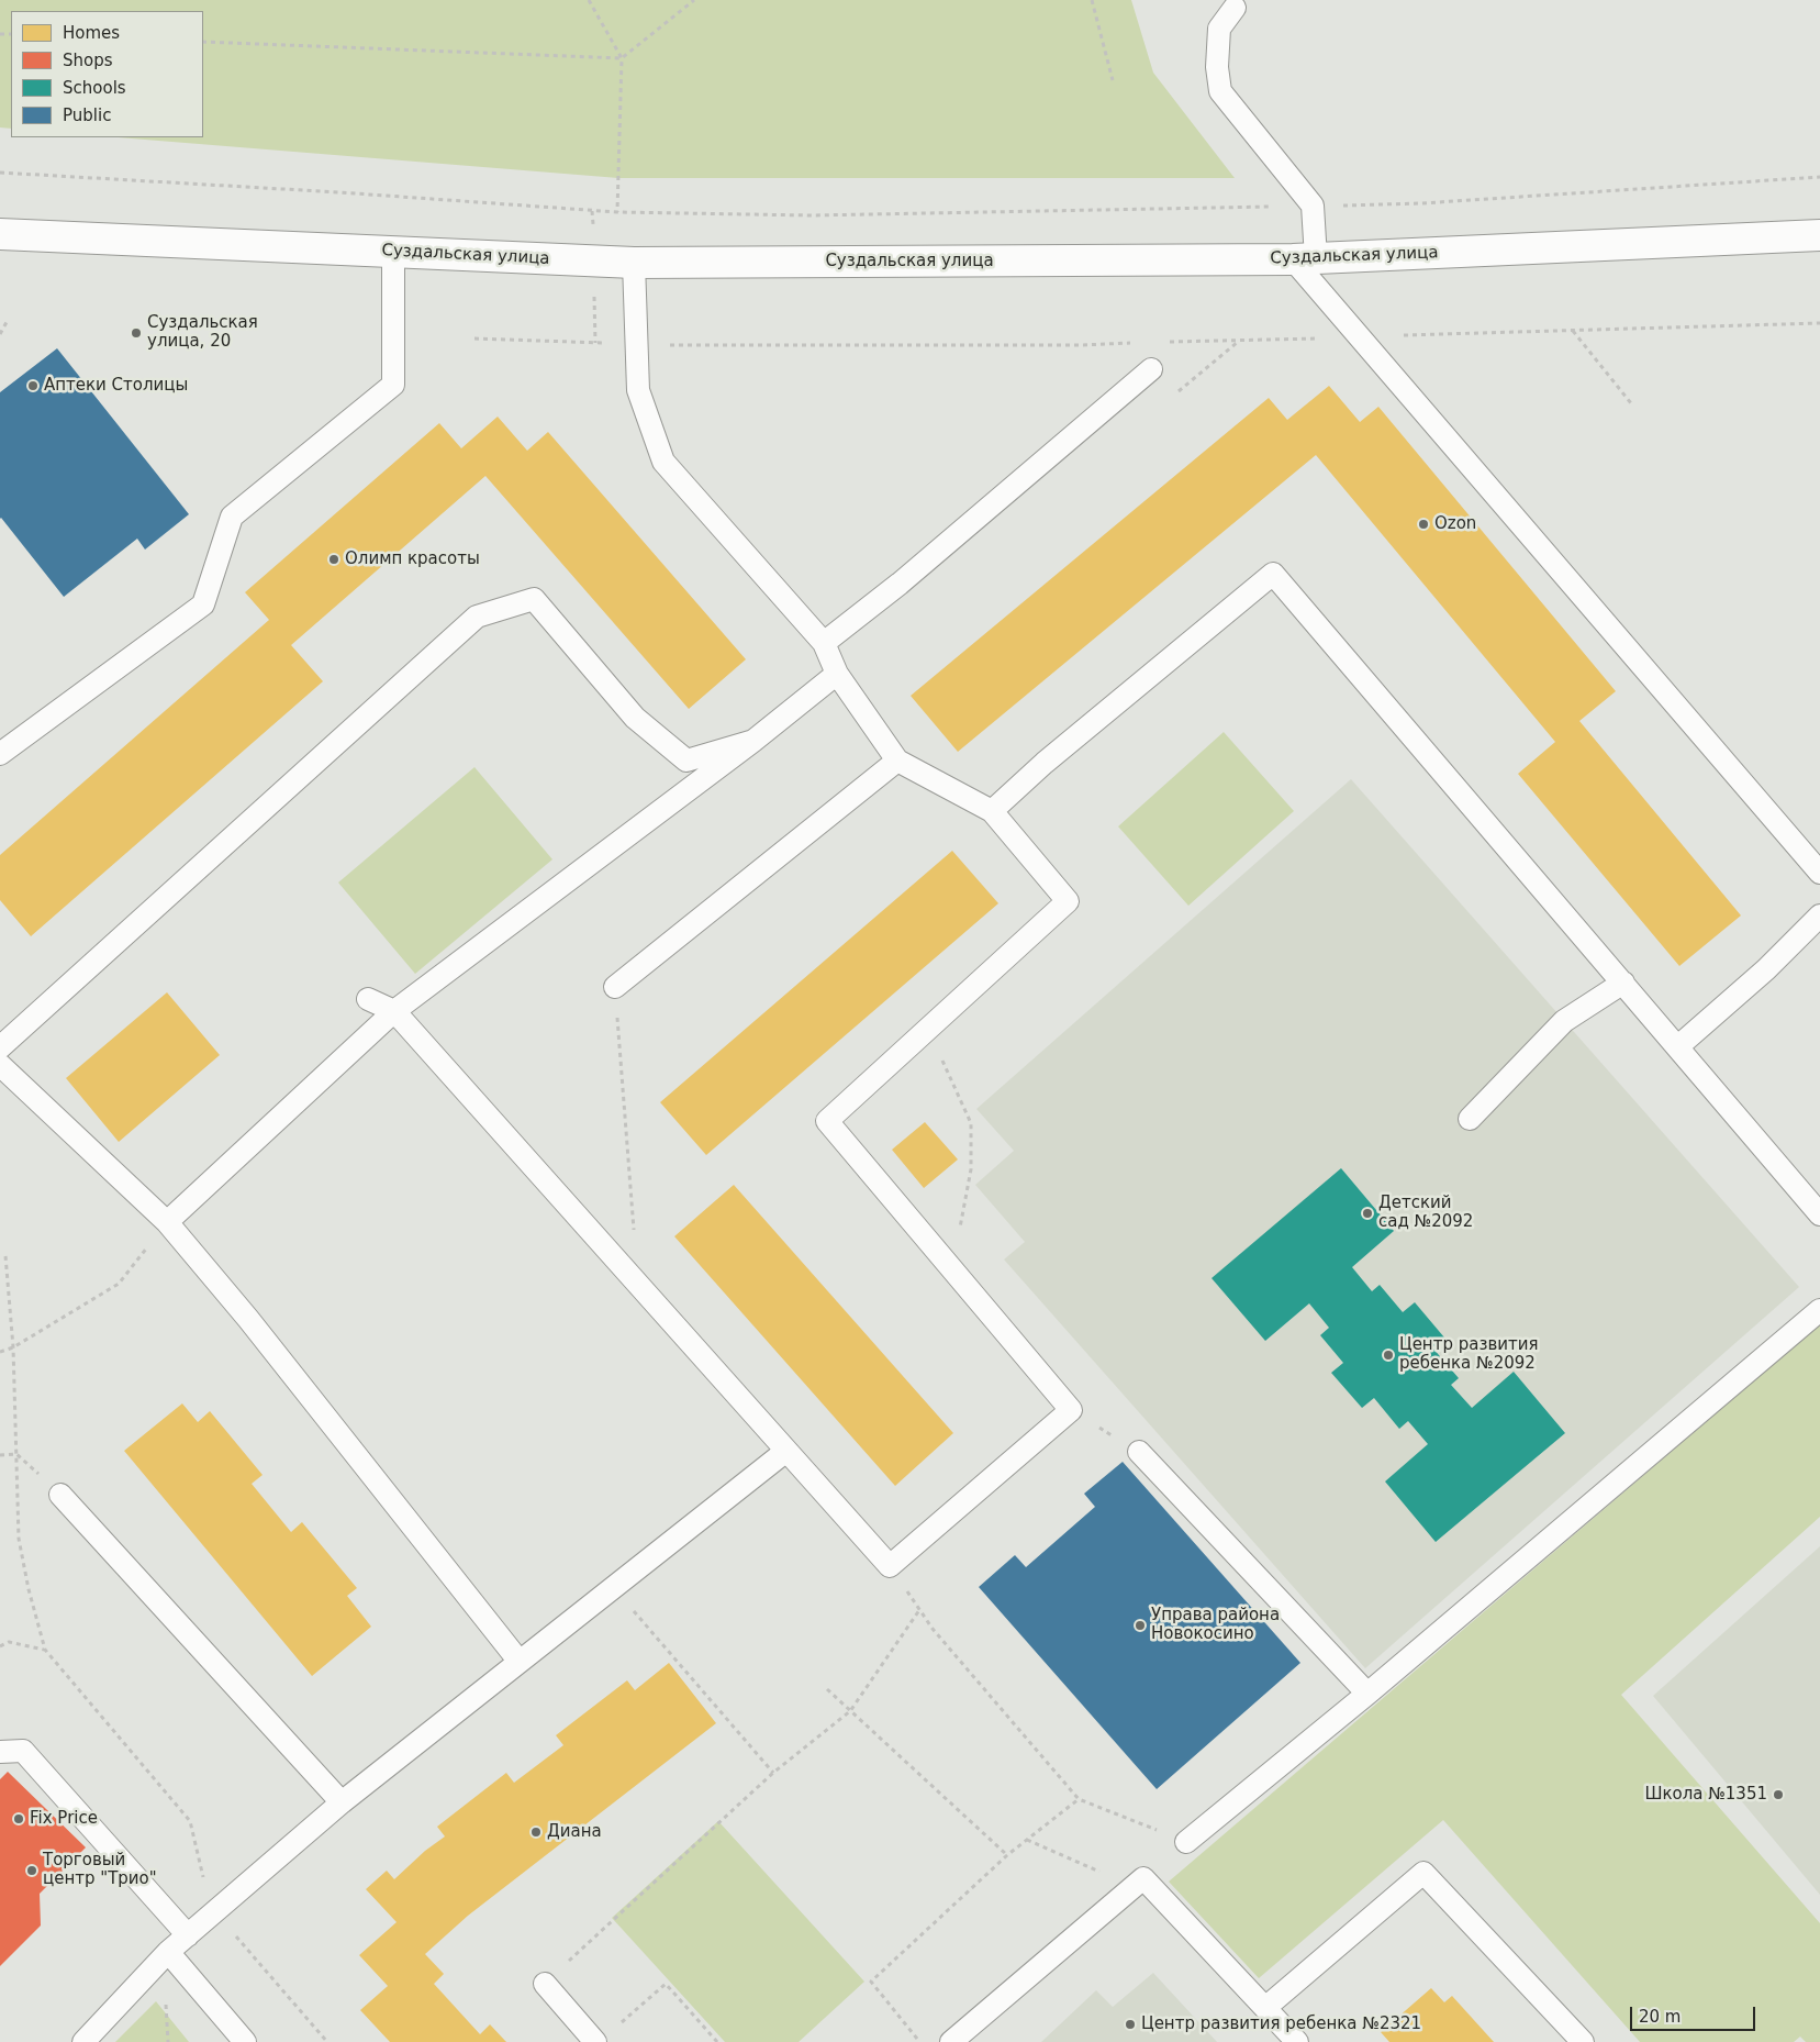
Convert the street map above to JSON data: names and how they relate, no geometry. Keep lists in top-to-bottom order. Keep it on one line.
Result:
{"streets":{"street":["Суздальская улица"]},"places":["Суздальская улица, 20","Аптеки Столицы","Ozon","Олимп красоты","Детский сад №2092","Центр развития ребенка №2092","Управа района Новокосино","Школа №1351","Fix Price","Диана","Торговый центр \"Трио\"","Центр развития ребенка №2321"],"legend":["Homes","Shops","Schools","Public"],"scale_bar":"20 m"}
